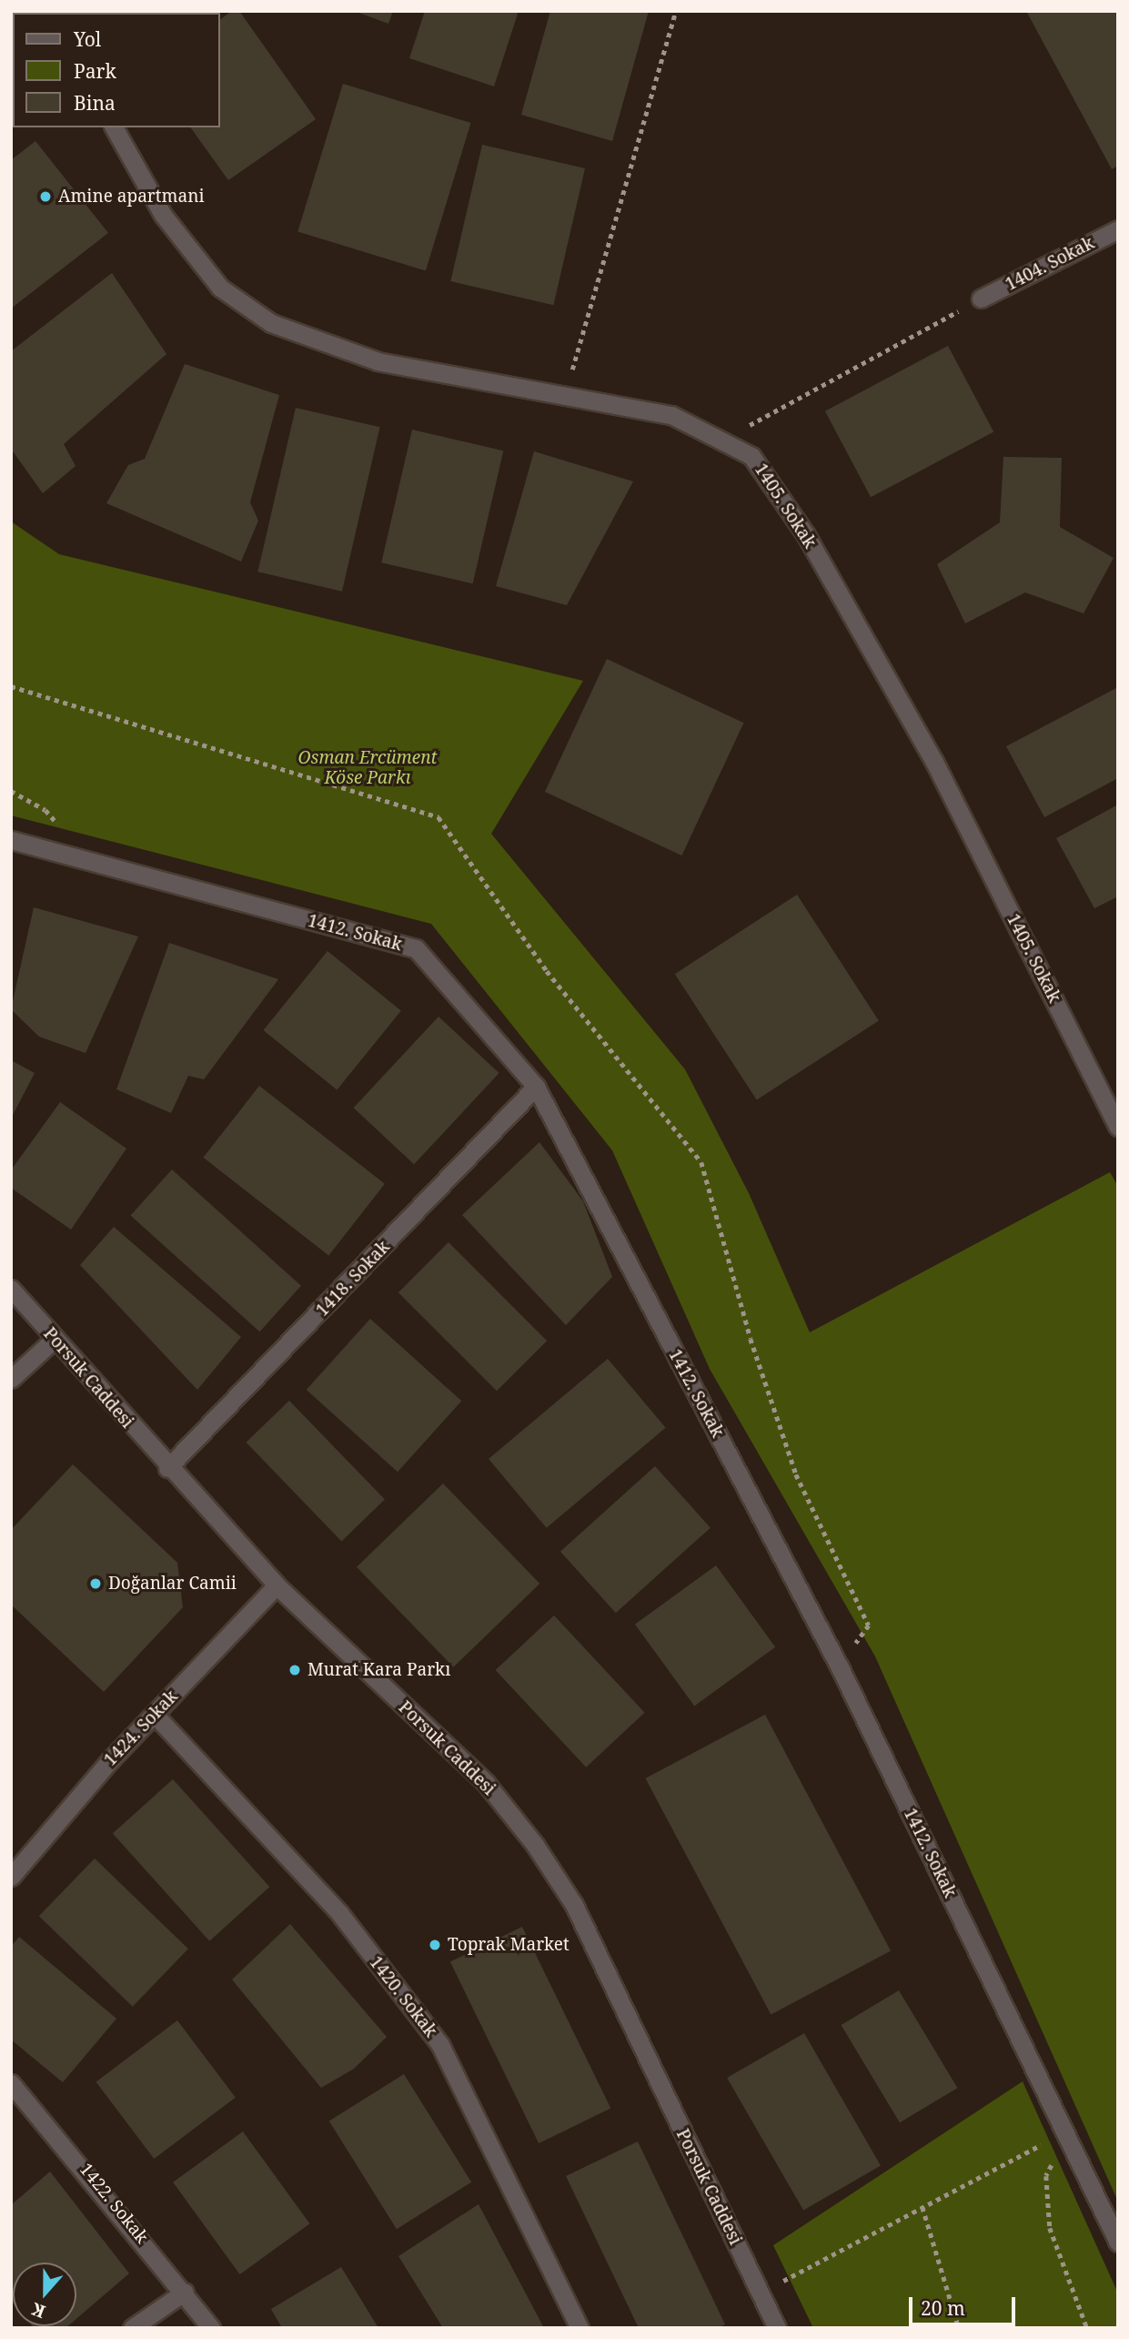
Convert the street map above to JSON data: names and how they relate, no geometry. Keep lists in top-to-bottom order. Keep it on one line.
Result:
{"streets":{"street":["1404. Sokak","1405. Sokak","1412. Sokak","1418. Sokak","Porsuk Caddesi","1424. Sokak","1420. Sokak","1422. Sokak"]},"crossings":[["1412. Sokak","1418. Sokak"],["1418. Sokak","Porsuk Caddesi"],["Porsuk Caddesi","1424. Sokak"],["1424. Sokak","1420. Sokak"]],"parks":["Osman Ercüment Köse Parkı"],"places":["Amine apartmani","Doğanlar Camii","Murat Kara Parkı","Toprak Market"],"legend":["Yol","Park","Bina"],"scale_bar":"20 m","north":"bottom"}
